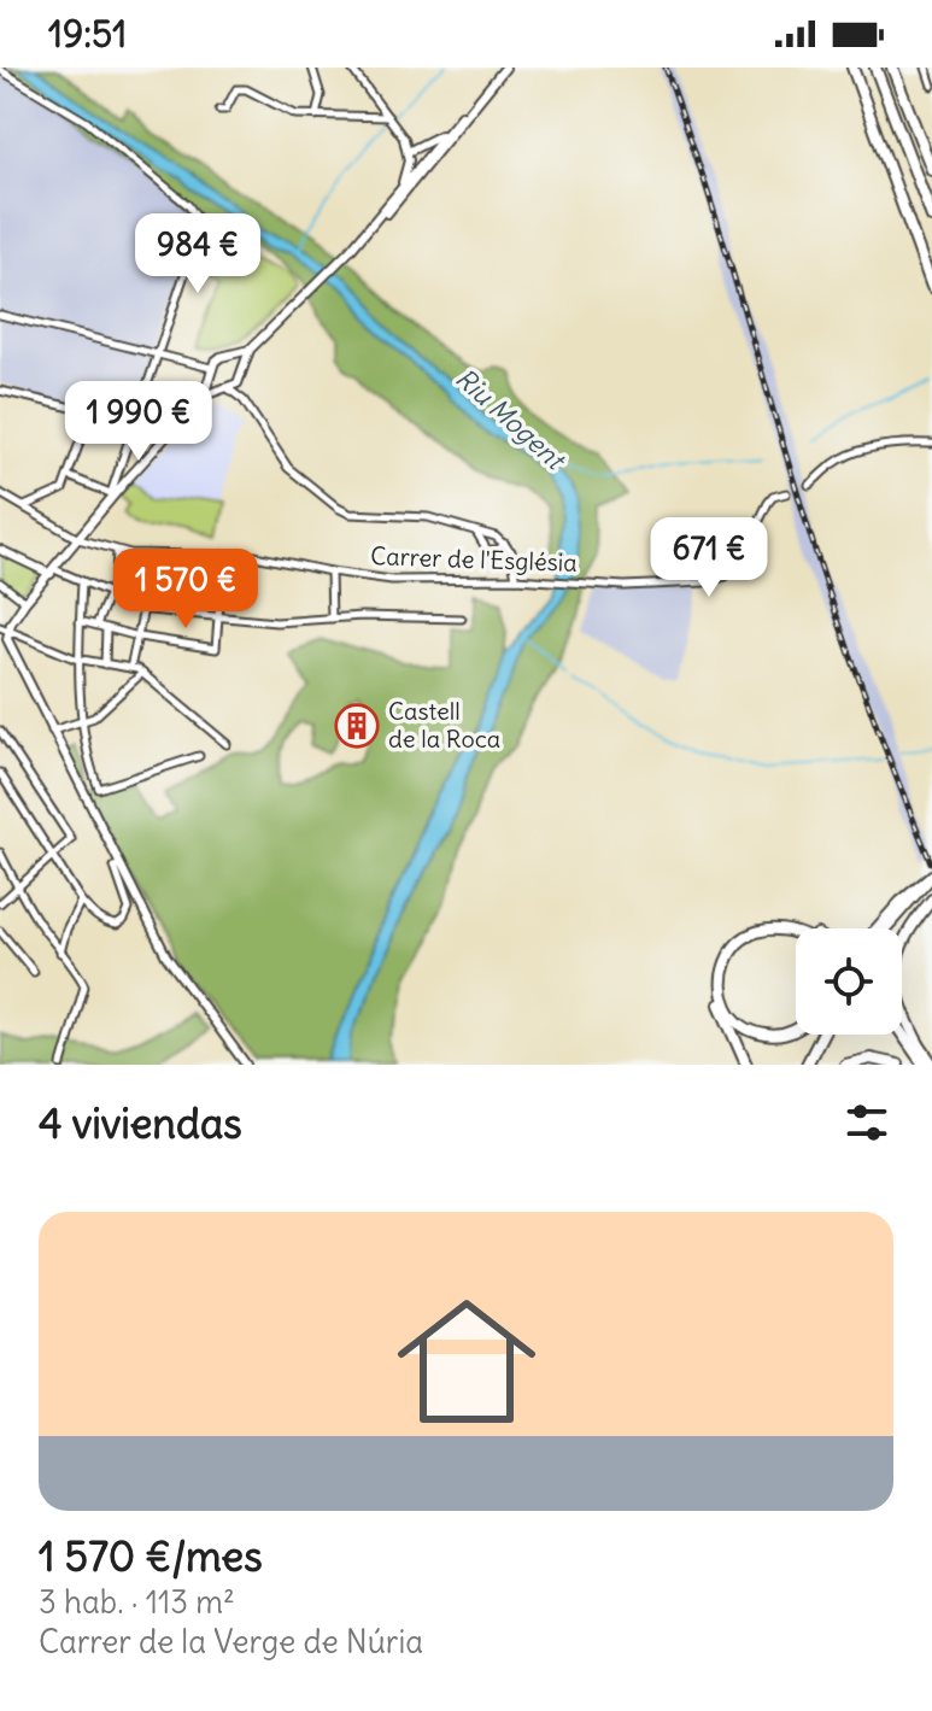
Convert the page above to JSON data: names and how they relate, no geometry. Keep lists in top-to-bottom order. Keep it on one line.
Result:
{"streets":{"street":["Carrer de l'Església"]},"water":["Riu Mogent"],"places":{"building":["Castell de la Roca"]},"page":{"status":"19:51","price":["984 €","1 990 €","671 €","1 570 €"],"heading":"4 viviendas","list":[{"name":"1 570 €/mes","note":"3 hab. · 113 m² · Carrer de la Verge de Núria"}]}}
